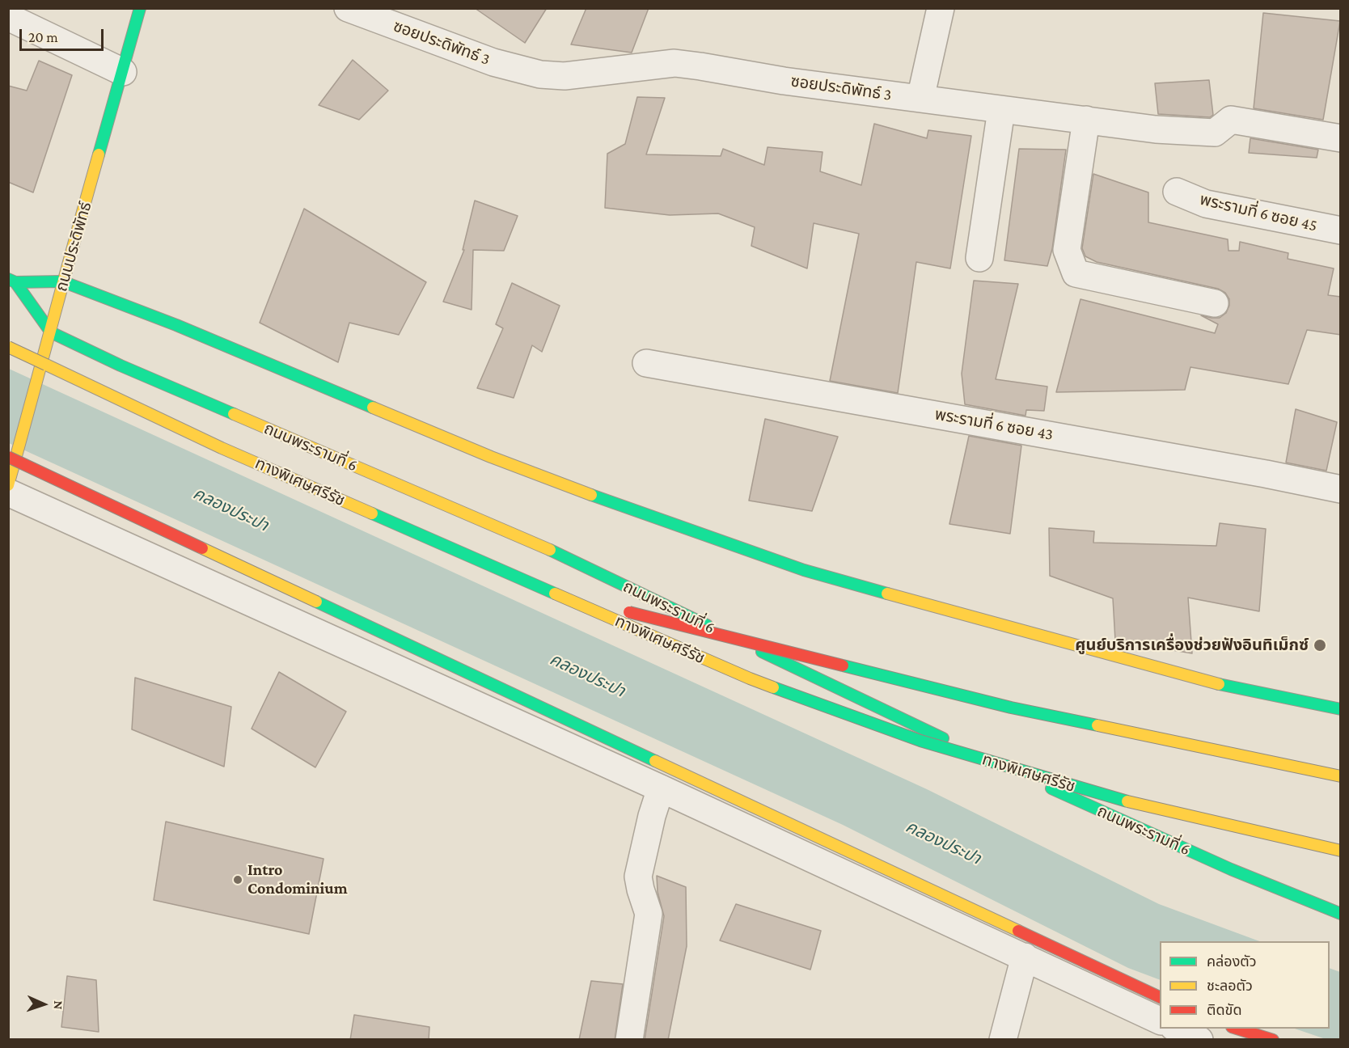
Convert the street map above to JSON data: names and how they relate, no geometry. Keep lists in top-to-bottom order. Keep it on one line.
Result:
{"streets":{"main road":["ถนนประดิพัทธ์","ถนนพระรามที่ 6","ทางพิเศษศรีรัช"],"street":["ซอยประดิพัทธ์ 3","พระรามที่ 6 ซอย 45","พระรามที่ 6 ซอย 43"]},"crossings":[["ถนนประดิพัทธ์","ถนนพระรามที่ 6"]],"water":["คลองประปา"],"places":["ศูนย์บริการเครื่องช่วยฟังอินทิเม็กซ์","Intro Condominium"],"legend":["คล่องตัว","ชะลอตัว","ติดขัด"],"scale_bar":"20 m","north":"right"}
